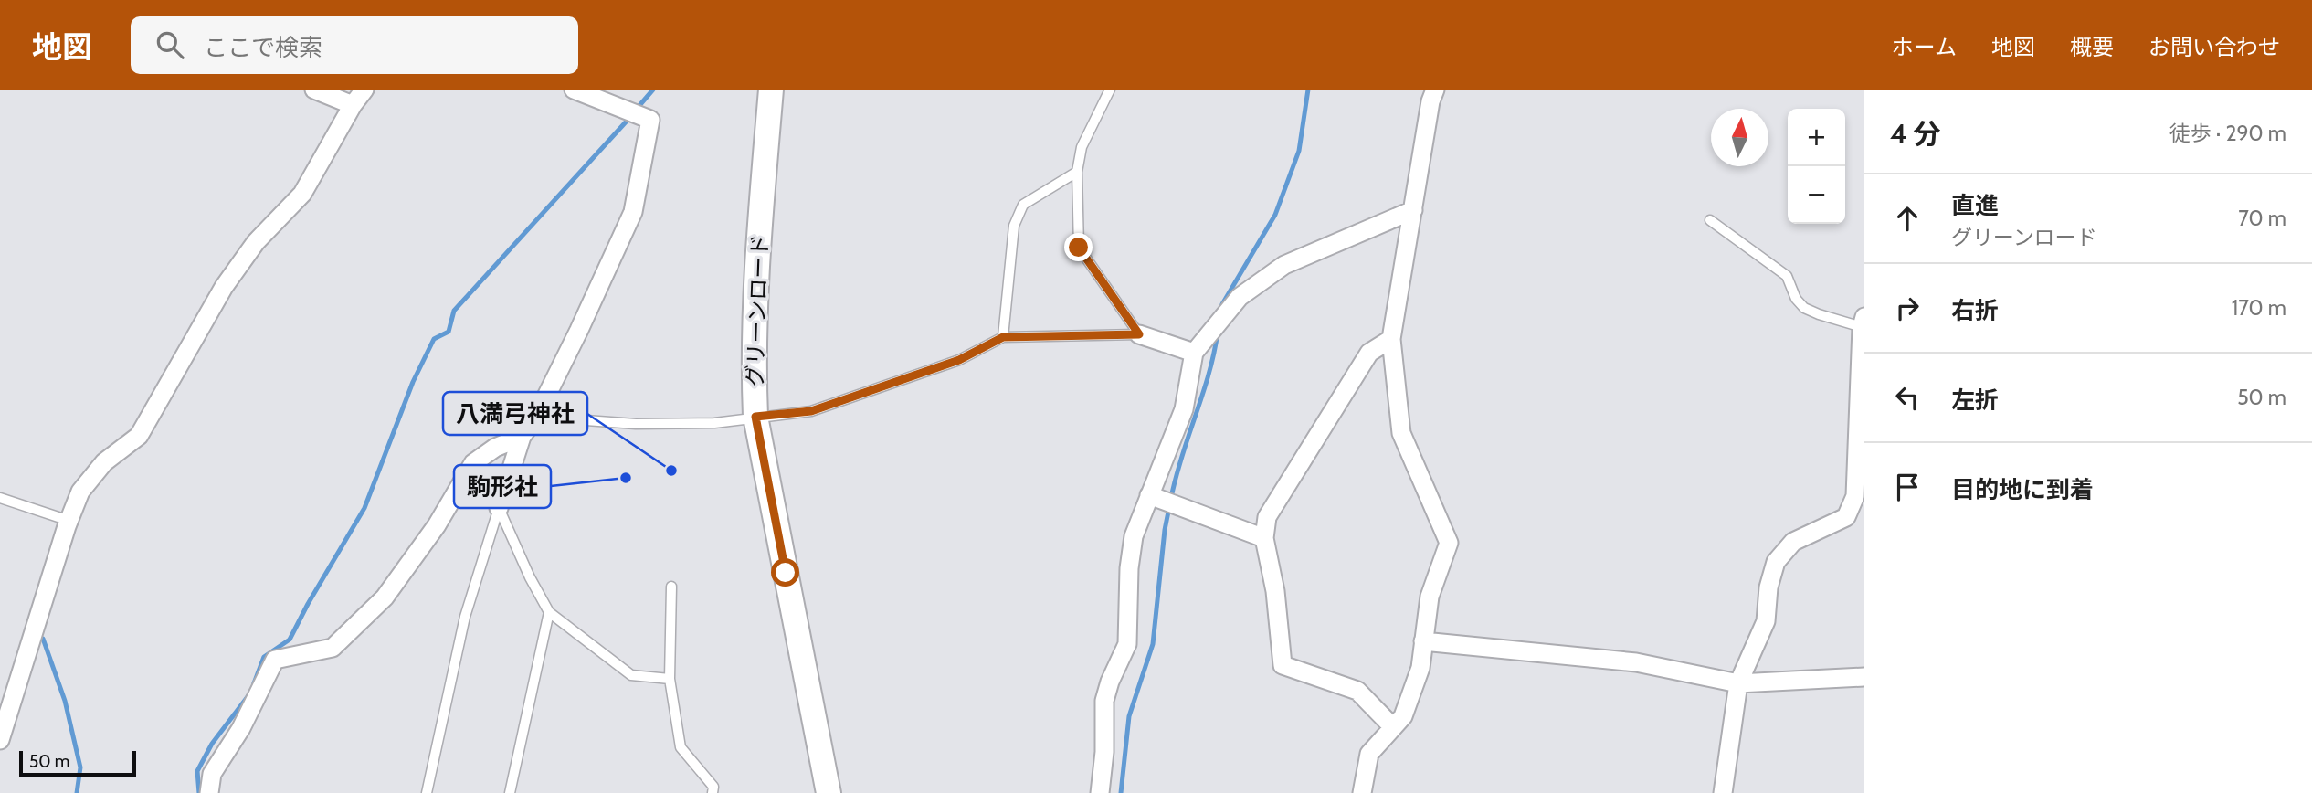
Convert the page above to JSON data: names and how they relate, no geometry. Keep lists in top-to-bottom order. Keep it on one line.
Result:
{"streets":{"street":["グリーンロード"]},"places":["八満弓神社","駒形社"],"scale_bar":"50 m","north":"top","page":{"header":"地図","search":"ここで検索","nav":["ホーム","地図","概要","お問い合わせ"],"heading":["4 分","徒歩 · 290 m"],"map_buttons":["+","−"],"list":[["直進","グリーンロード","70 m"],["右折","170 m"],["左折","50 m"],"目的地に到着"],"scale":"50 m"}}
